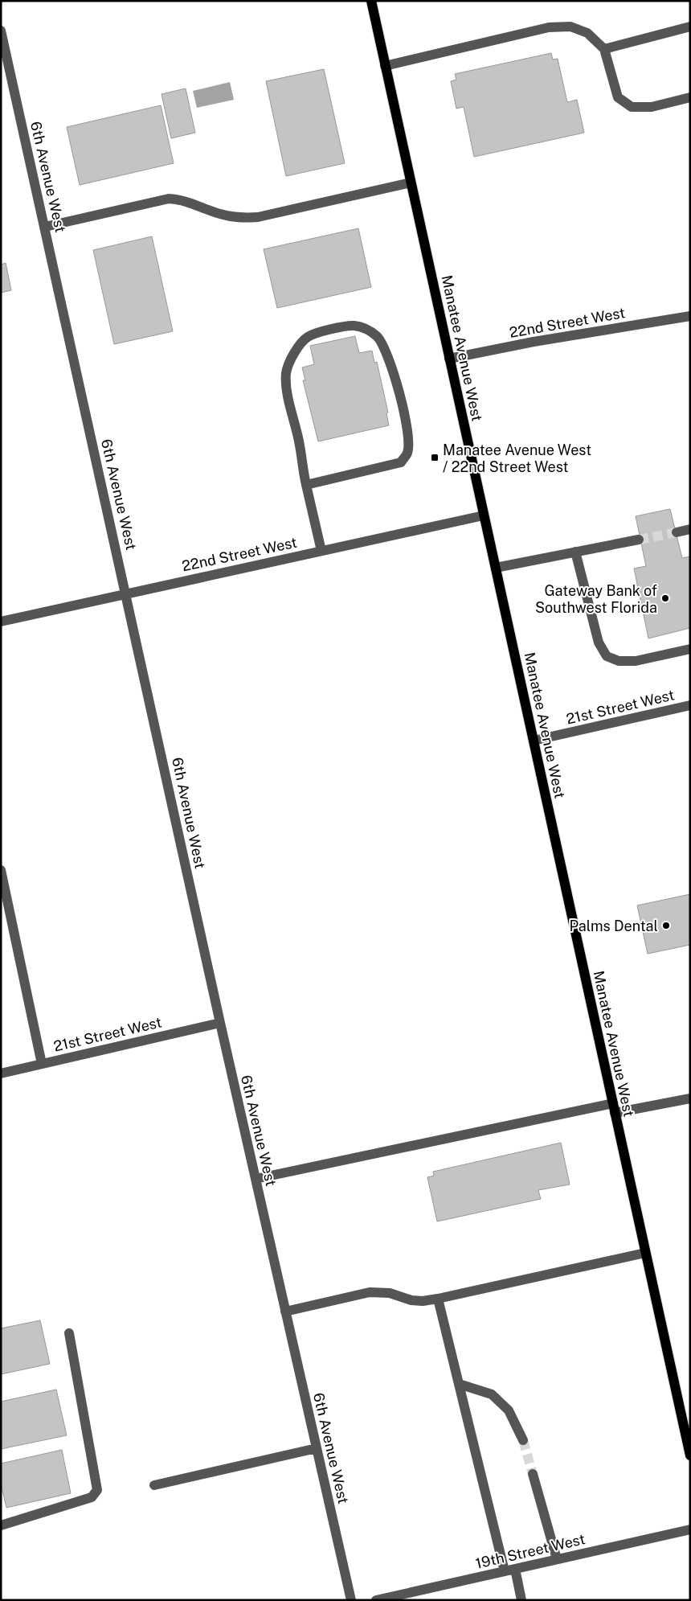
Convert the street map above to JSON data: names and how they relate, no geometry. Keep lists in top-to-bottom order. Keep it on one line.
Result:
{"streets":{"main road":["Manatee Avenue West"],"street":["6th Avenue West","22nd Street West","21st Street West","19th Street West"]},"crossings":[["6th Avenue West","22nd Street West"],["6th Avenue West","21st Street West"],["22nd Street West","Manatee Avenue West"],["Manatee Avenue West","21st Street West"]],"places":{"transit":["Manatee Avenue West / 22nd Street West"],"other":["Gateway Bank of Southwest Florida","Palms Dental"]}}
